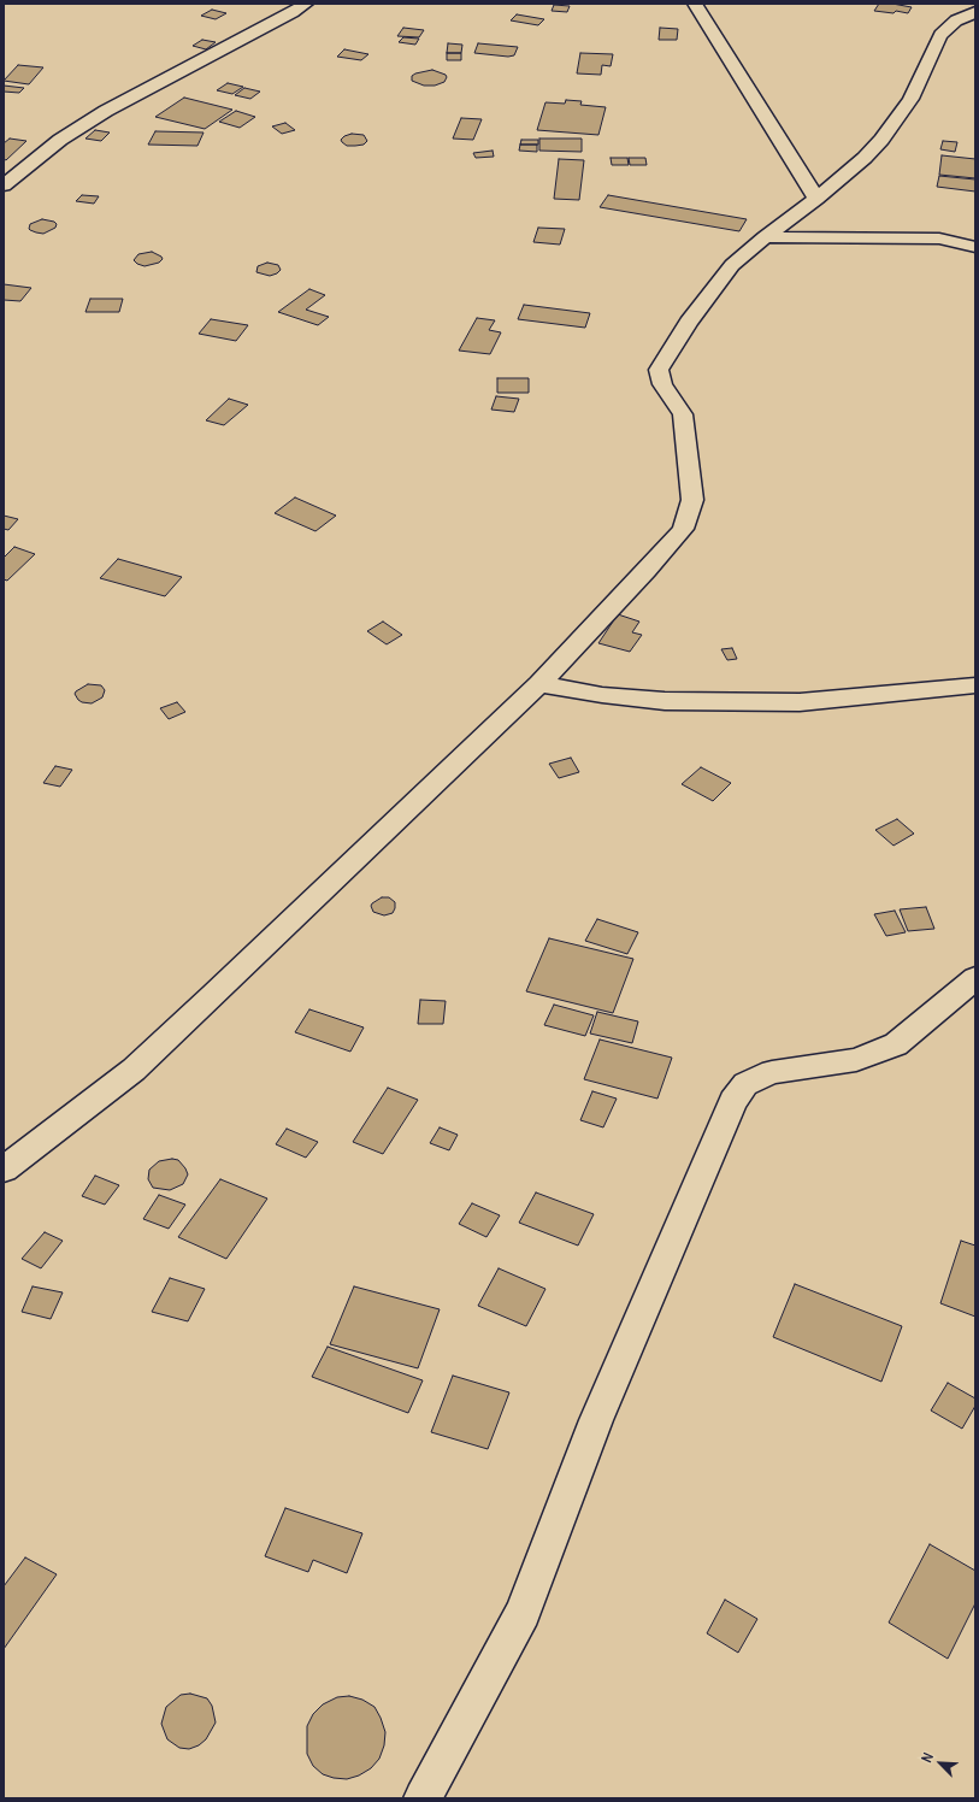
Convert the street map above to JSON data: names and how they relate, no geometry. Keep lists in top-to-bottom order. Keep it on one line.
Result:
{"north":"top left"}
